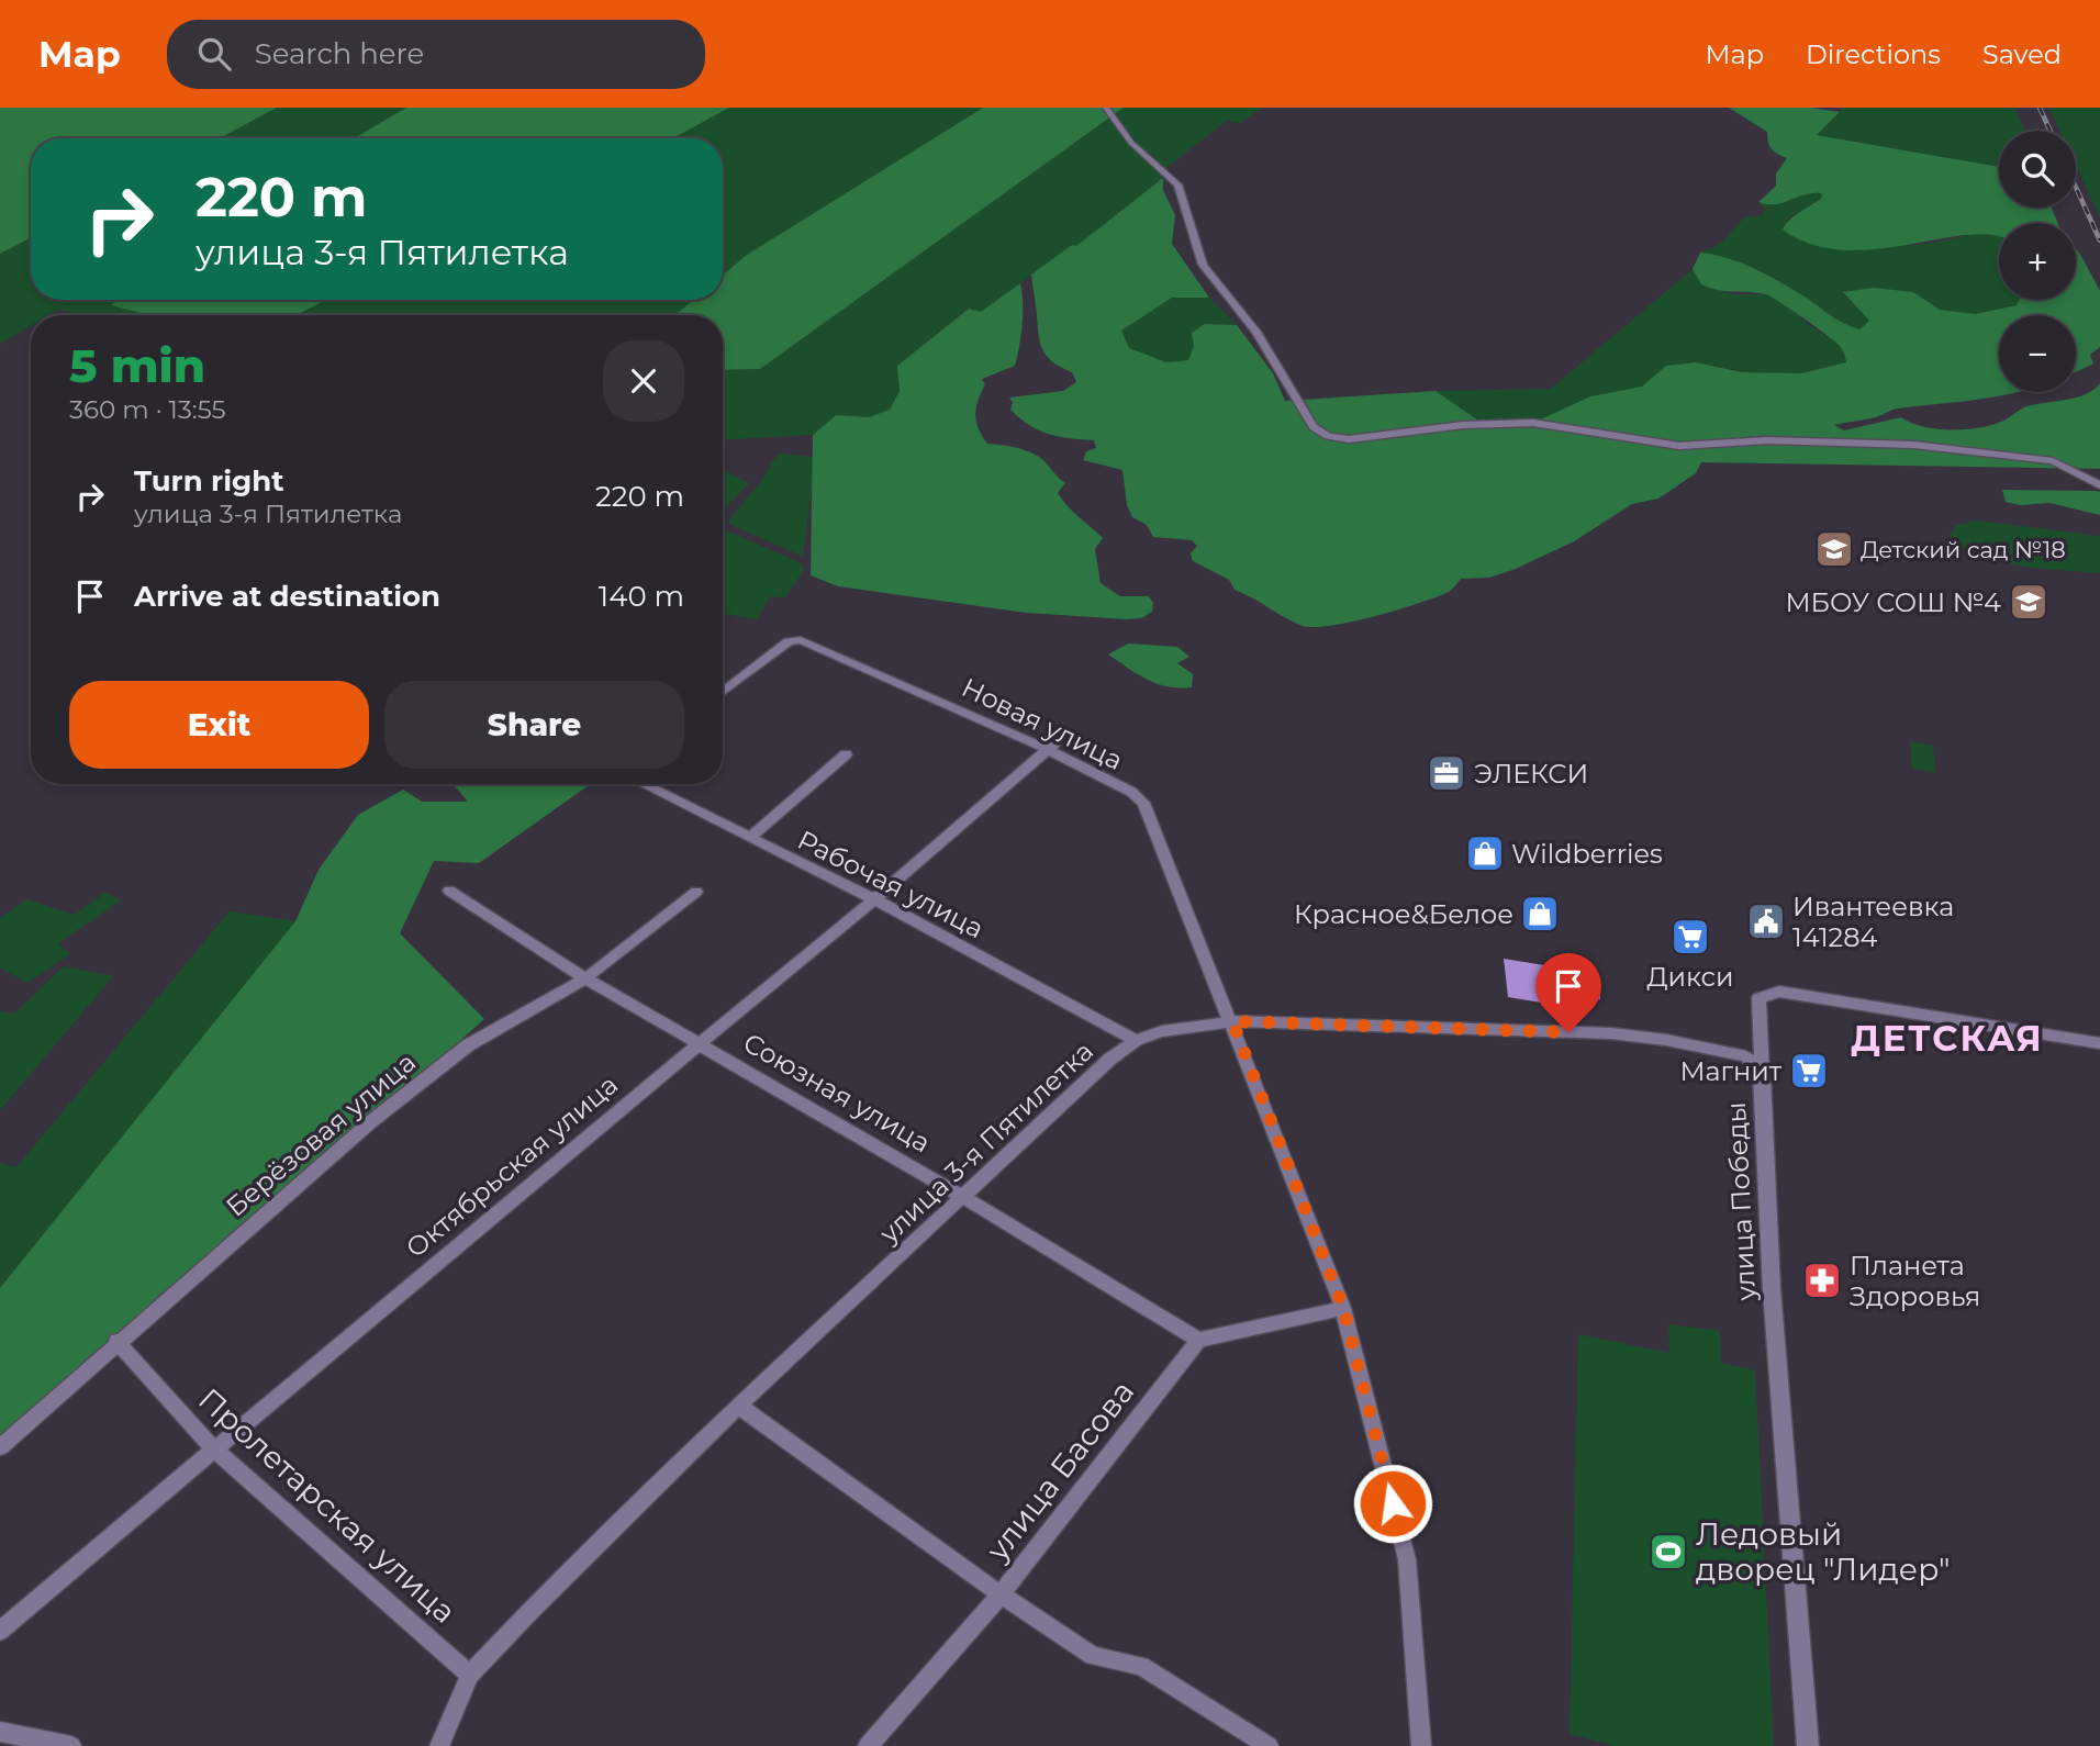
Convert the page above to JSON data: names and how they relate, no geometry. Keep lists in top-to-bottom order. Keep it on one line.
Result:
{"streets":{"street":["Новая улица","Рабочая улица","Союзная улица","Берёзовая улица","улица 3-я Пятилетка","Октябрьская улица","улица Победы","улица Басова","Пролетарская улица"]},"crossings":[["Новая улица","улица 3-я Пятилетка"],["Новая улица","Октябрьская улица"],["Рабочая улица","улица 3-я Пятилетка"],["Рабочая улица","Октябрьская улица"],["Союзная улица","Берёзовая улица"],["Союзная улица","улица 3-я Пятилетка"],["Союзная улица","Октябрьская улица"],["Союзная улица","улица Басова"],["Берёзовая улица","Пролетарская улица"],["улица 3-я Пятилетка","улица Победы"],["улица 3-я Пятилетка","Пролетарская улица"],["Октябрьская улица","Пролетарская улица"]],"districts":["ДЕТСКАЯ"],"places":{"school or university":["Детский сад №18","МБОУ СОШ №4"],"office":["ЭЛЕКСИ"],"shop":["Wildberries","Красное&Белое"],"public building":["Ивантеевка 141284"],"supermarket":["Дикси","Магнит"],"pharmacy":["Планета Здоровья"],"sports":["Ледовый дворец \"Лидер\""]},"page":{"header":"Map","search":"Search here","nav":["Map","Directions","Saved"],"map_buttons":["+","−"],"turn":["220 m","улица 3-я Пятилетка"],"heading":["5 min","360 m · 13:55"],"list":[{"name":"Turn right","note":"улица 3-я Пятилетка","value":"220 m"},{"name":"Arrive at destination","value":"140 m"}],"buttons":["Exit","Share"]}}
